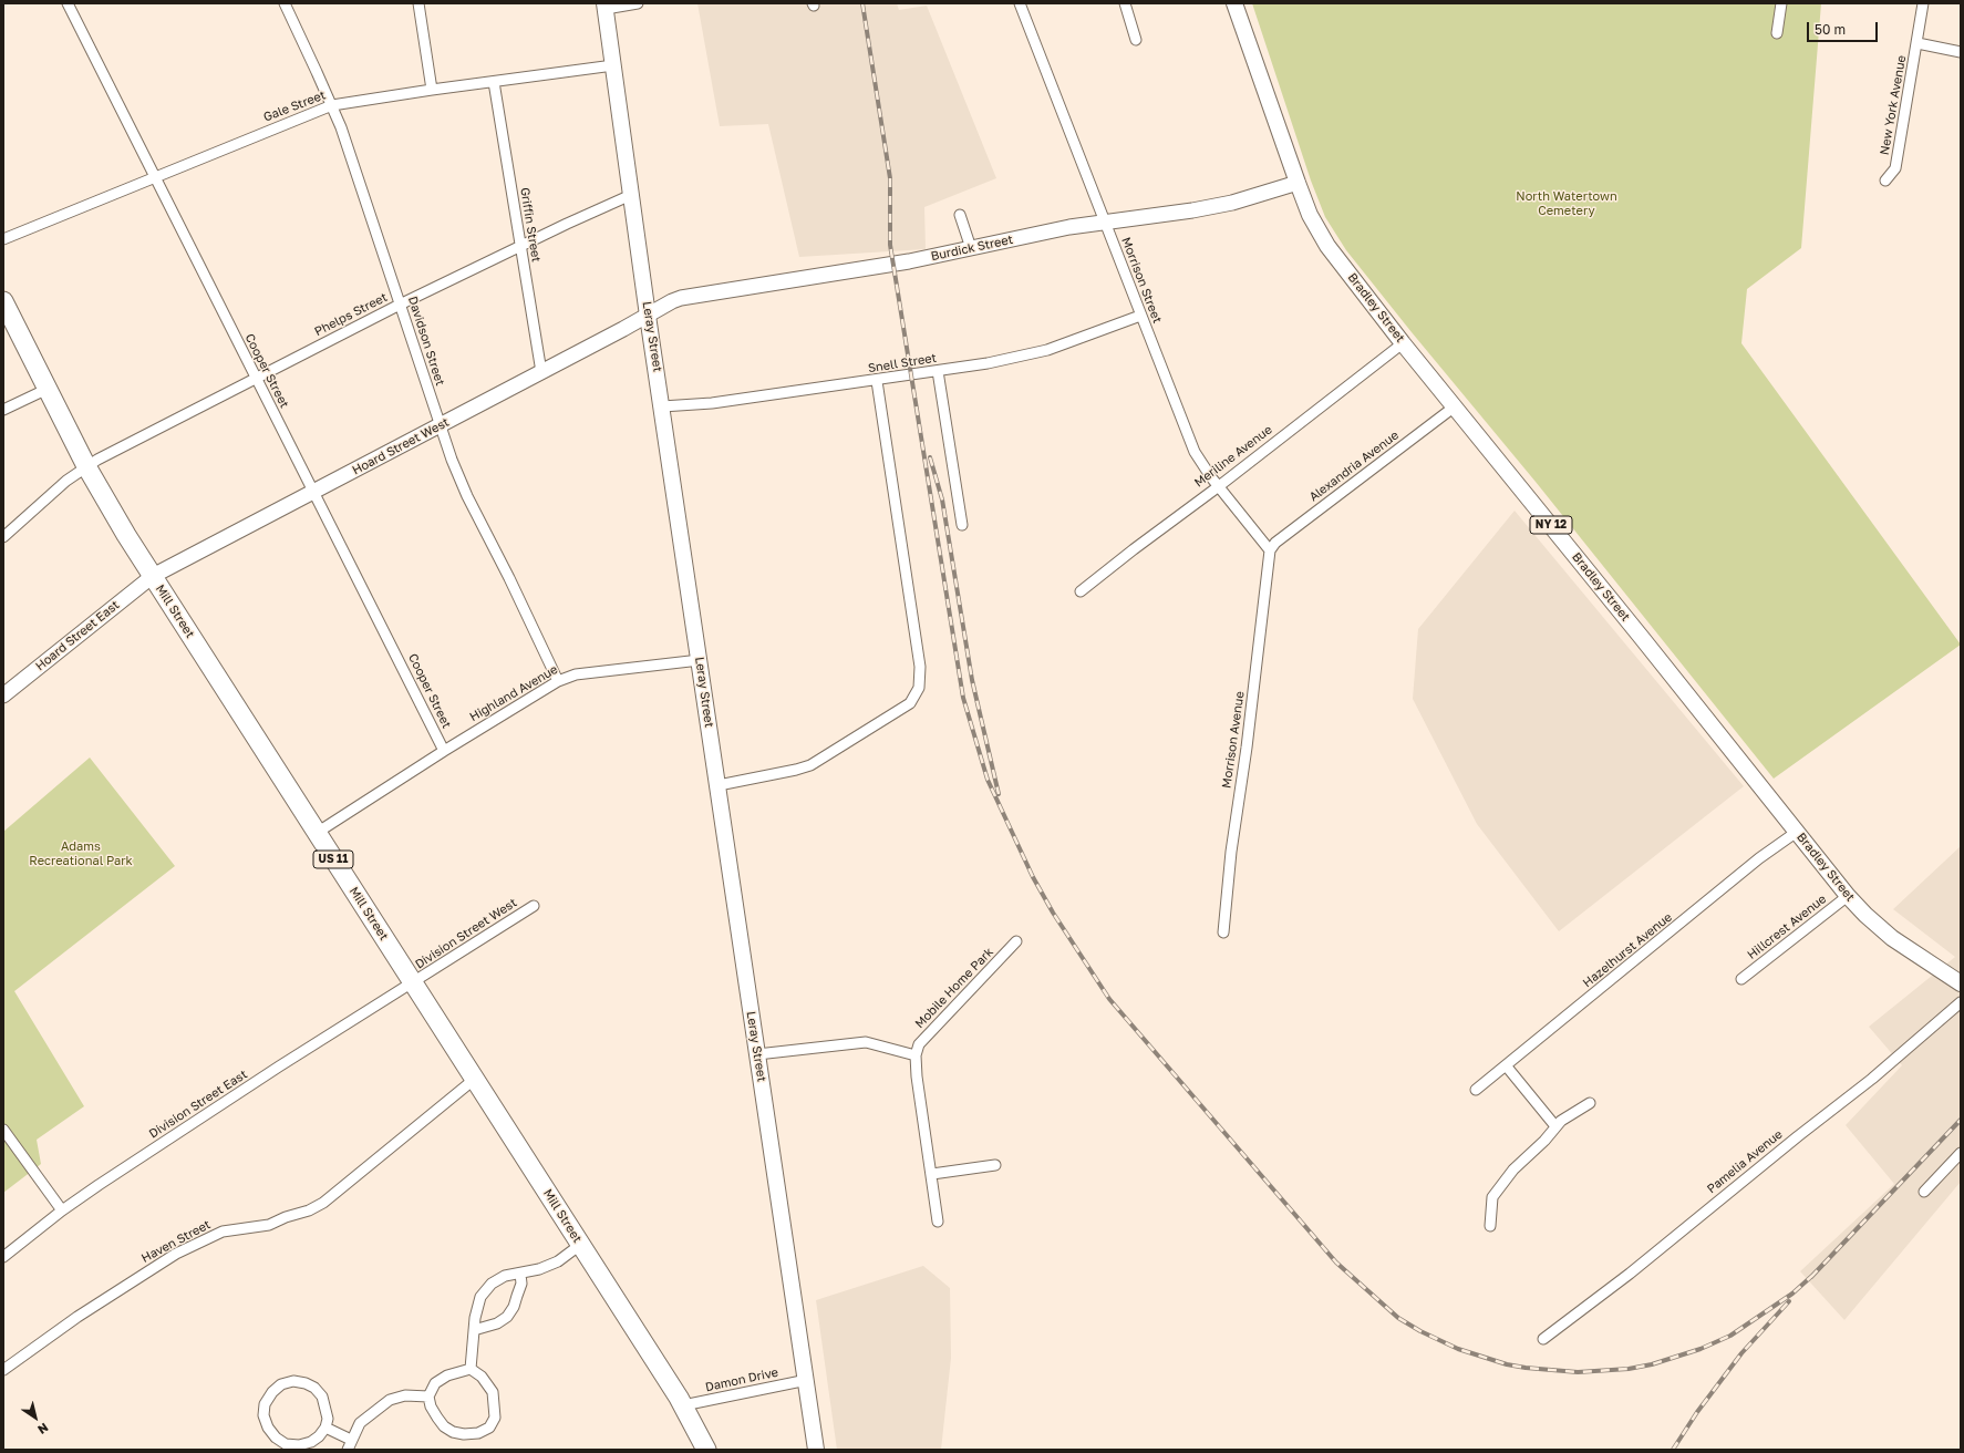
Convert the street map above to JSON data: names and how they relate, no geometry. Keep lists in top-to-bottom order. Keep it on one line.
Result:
{"streets":{"highway":["Mill Street","US 11"],"main road":["Bradley Street","Leray Street","NY 12"],"street":["New York Avenue","Gale Street","Griffin Street","Burdick Street","Morrison Street","Phelps Street","Davidson Street","Snell Street","Cooper Street","Hoard Street West","Meriline Avenue","Alexandria Avenue","Hoard Street East","Highland Avenue","Morrison Avenue","Hillcrest Avenue","Division Street West","Hazelhurst Avenue","Mobile Home Park","Division Street East","Pamelia Avenue","Haven Street","Damon Drive"]},"crossings":[["Gale Street","Griffin Street"],["Gale Street","Leray Street"],["Gale Street","Davidson Street"],["Gale Street","Cooper Street"],["Griffin Street","Phelps Street"],["Griffin Street","Hoard Street West"],["Burdick Street","Morrison Street"],["Burdick Street","Bradley Street"],["Burdick Street","Leray Street"],["Burdick Street","Hoard Street West"],["Morrison Street","Snell Street"],["Morrison Street","Meriline Avenue"],["Morrison Street","Alexandria Avenue"],["Morrison Street","Morrison Avenue"],["Bradley Street","Meriline Avenue"],["Bradley Street","Alexandria Avenue"],["Bradley Street","Hillcrest Avenue"],["Bradley Street","Hazelhurst Avenue"],["Phelps Street","Leray Street"],["Phelps Street","Davidson Street"],["Phelps Street","Cooper Street"],["Phelps Street","Mill Street"],["Leray Street","Snell Street"],["Leray Street","Hoard Street West"],["Leray Street","Highland Avenue"],["Leray Street","Damon Drive"],["Davidson Street","Hoard Street West"],["Davidson Street","Highland Avenue"],["Cooper Street","Hoard Street West"],["Cooper Street","Highland Avenue"],["Hoard Street West","Mill Street"],["Hoard Street West","Hoard Street East"],["Alexandria Avenue","Morrison Avenue"],["Mill Street","Hoard Street East"],["Mill Street","Highland Avenue"],["Mill Street","Division Street West"],["Mill Street","Division Street East"],["Mill Street","Haven Street"],["Mill Street","Damon Drive"],["Division Street West","Division Street East"]],"parks":["North Watertown Cemetery","Adams Recreational Park"],"scale_bar":"50 m","north":"bottom right"}
